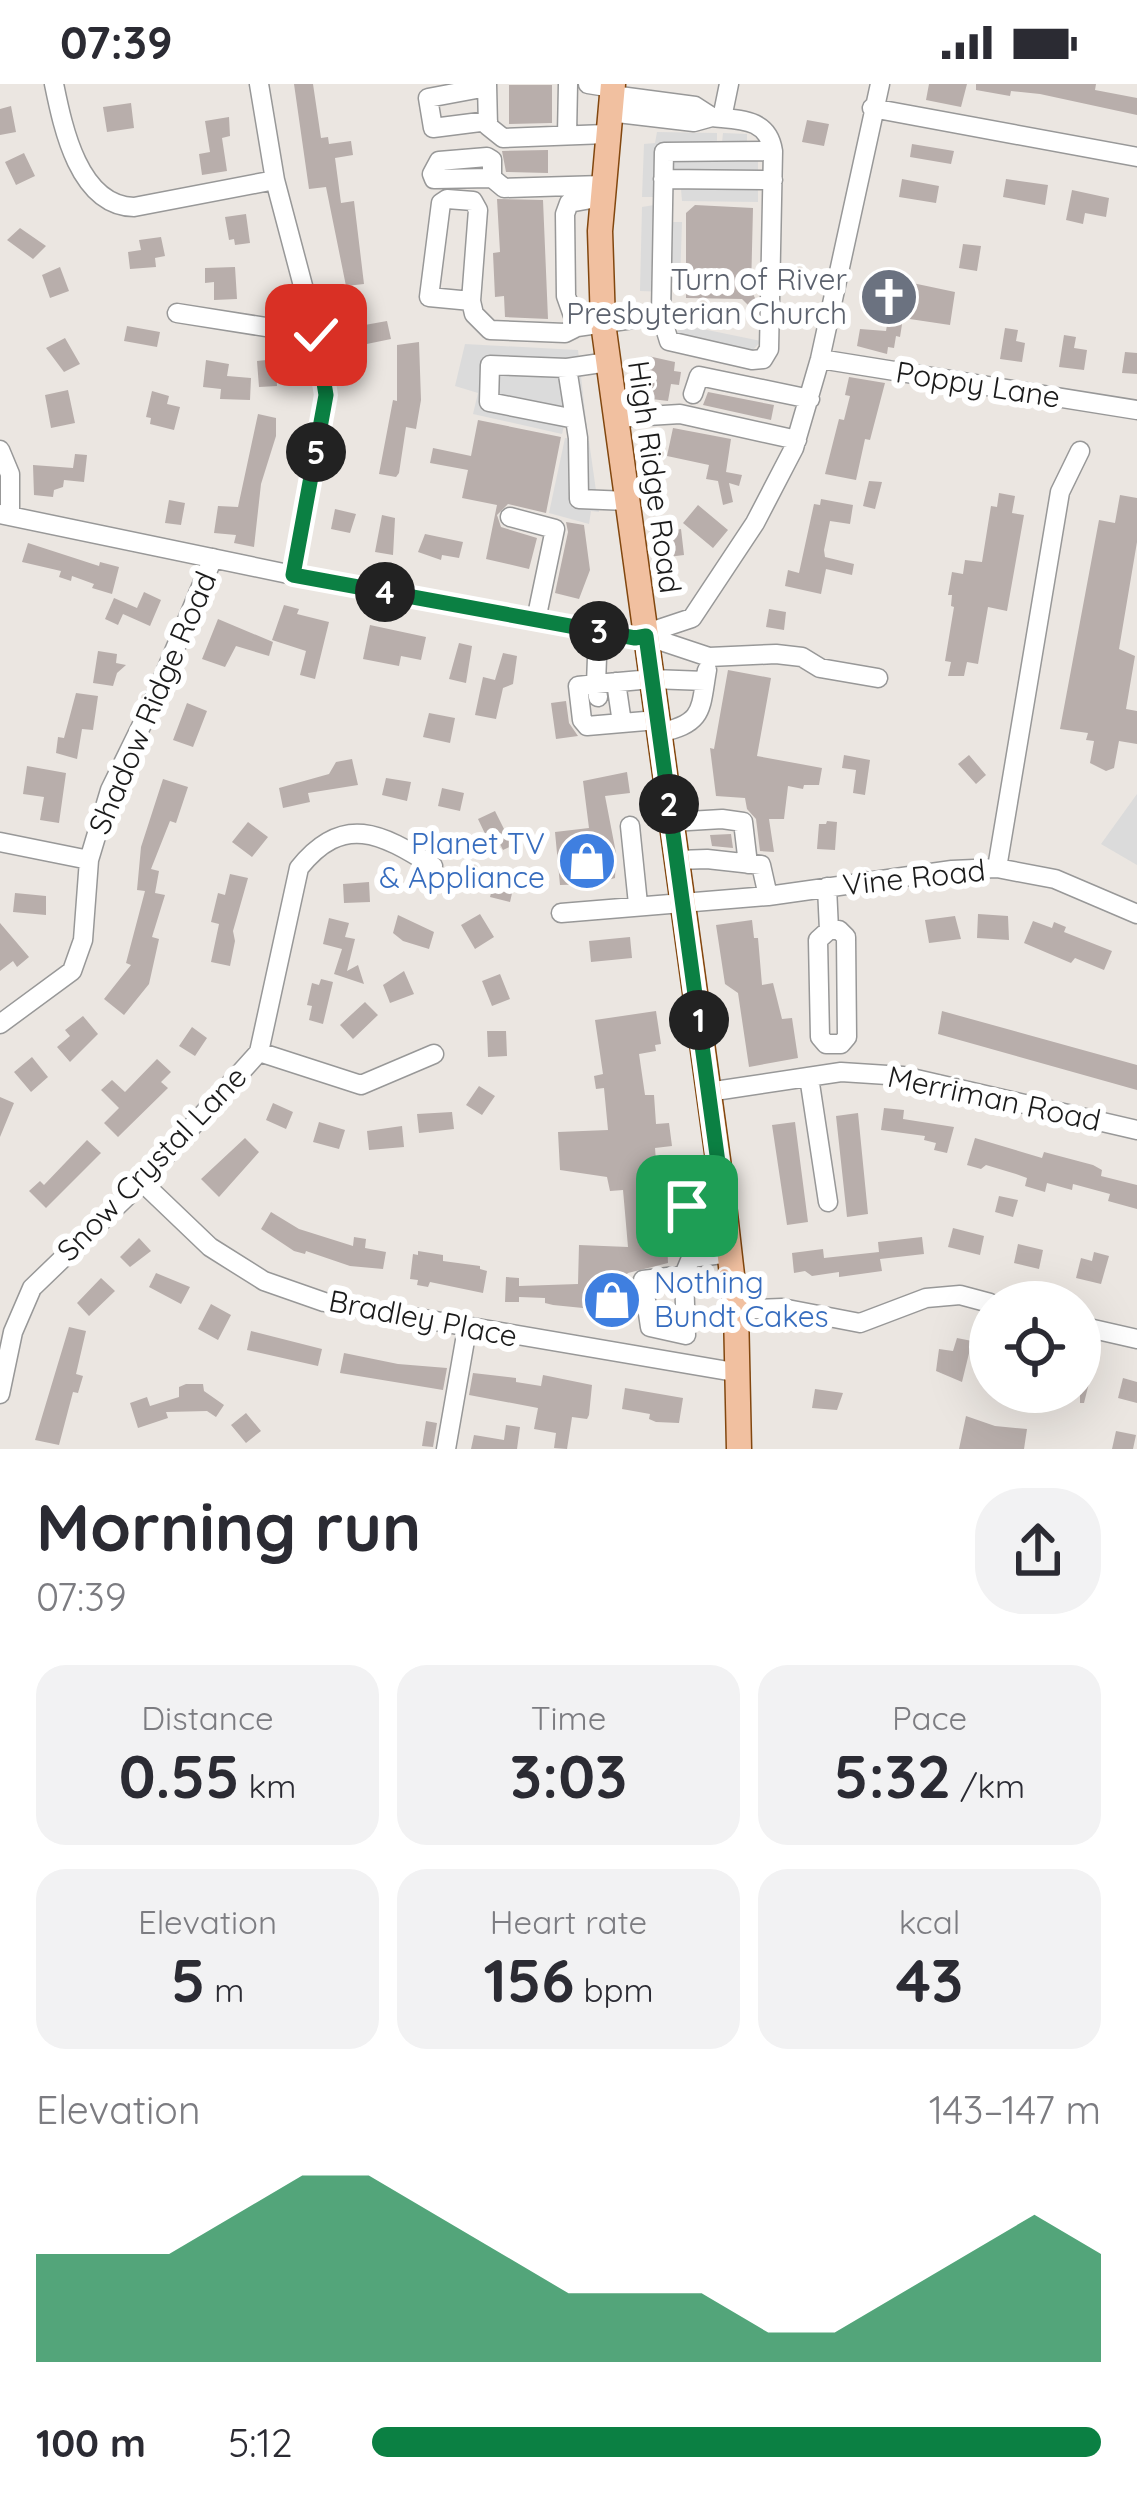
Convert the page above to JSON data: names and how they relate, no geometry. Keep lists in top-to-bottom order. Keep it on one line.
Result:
{"streets":{"main road":["High Ridge Road"],"street":["Poppy Lane","Shadow Ridge Road","Vine Road","Merriman Road","Snow Crystal Lane","Bradley Place"]},"crossings":[["High Ridge Road","Vine Road"],["High Ridge Road","Merriman Road"],["High Ridge Road","Bradley Place"],["Snow Crystal Lane","Bradley Place"]],"places":{"church":["Turn of River Presbyterian Church"],"shop":["Planet TV & Appliance","Nothing Bundt Cakes"]},"page":{"status":"07:39","pins":["5","4","3","2","1"],"heading":["Morning run","07:39"],"stats":[["Distance","0.55 km"],["Time","3:03"],["Pace","5:32 /km"],["Elevation","5 m"],["Heart rate","156 bpm"],["kcal","43"]],"chart":["Elevation","143–147 m"],"list":[{"name":"100 m","note":"5:12"}]}}
